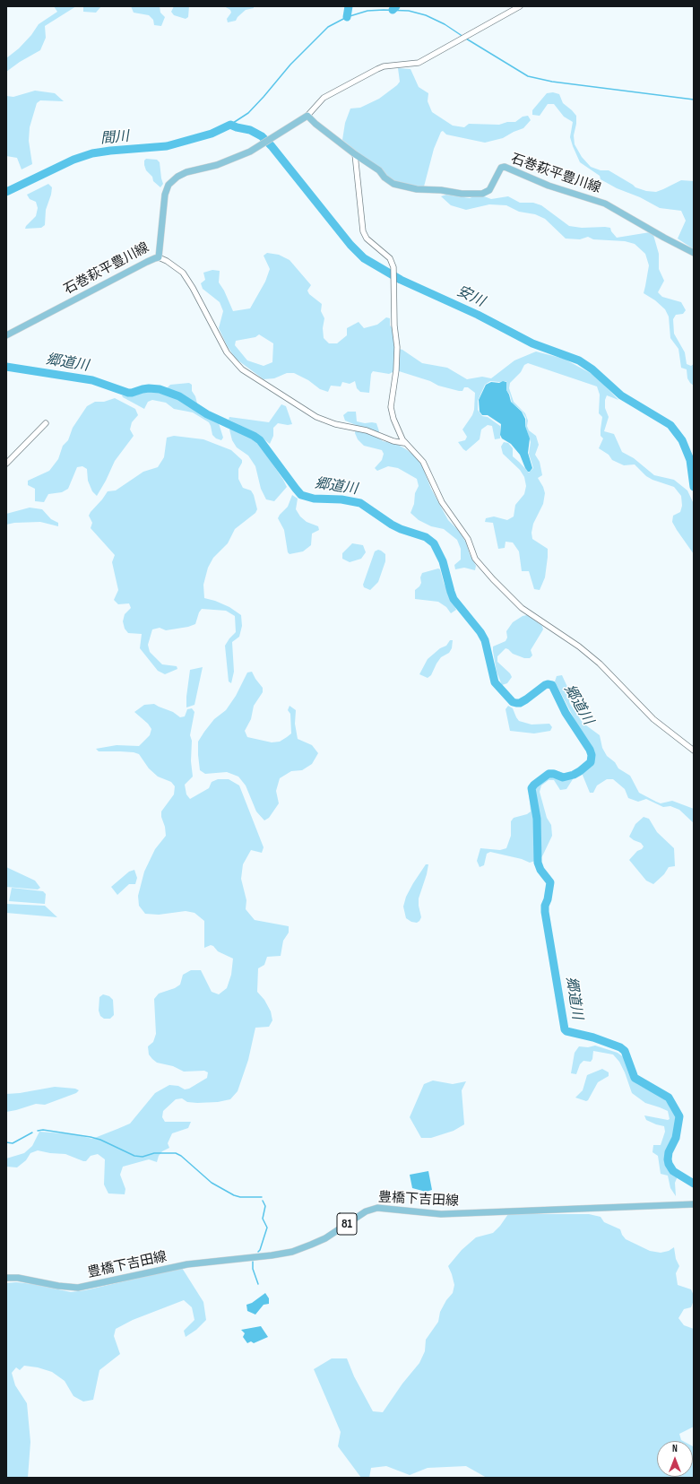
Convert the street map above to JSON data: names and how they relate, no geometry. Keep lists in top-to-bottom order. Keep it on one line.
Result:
{"streets":{"main road":["石巻萩平豊川線","豊橋下吉田線","81"]},"water":["間川","安川","郷道川"],"north":"top"}
